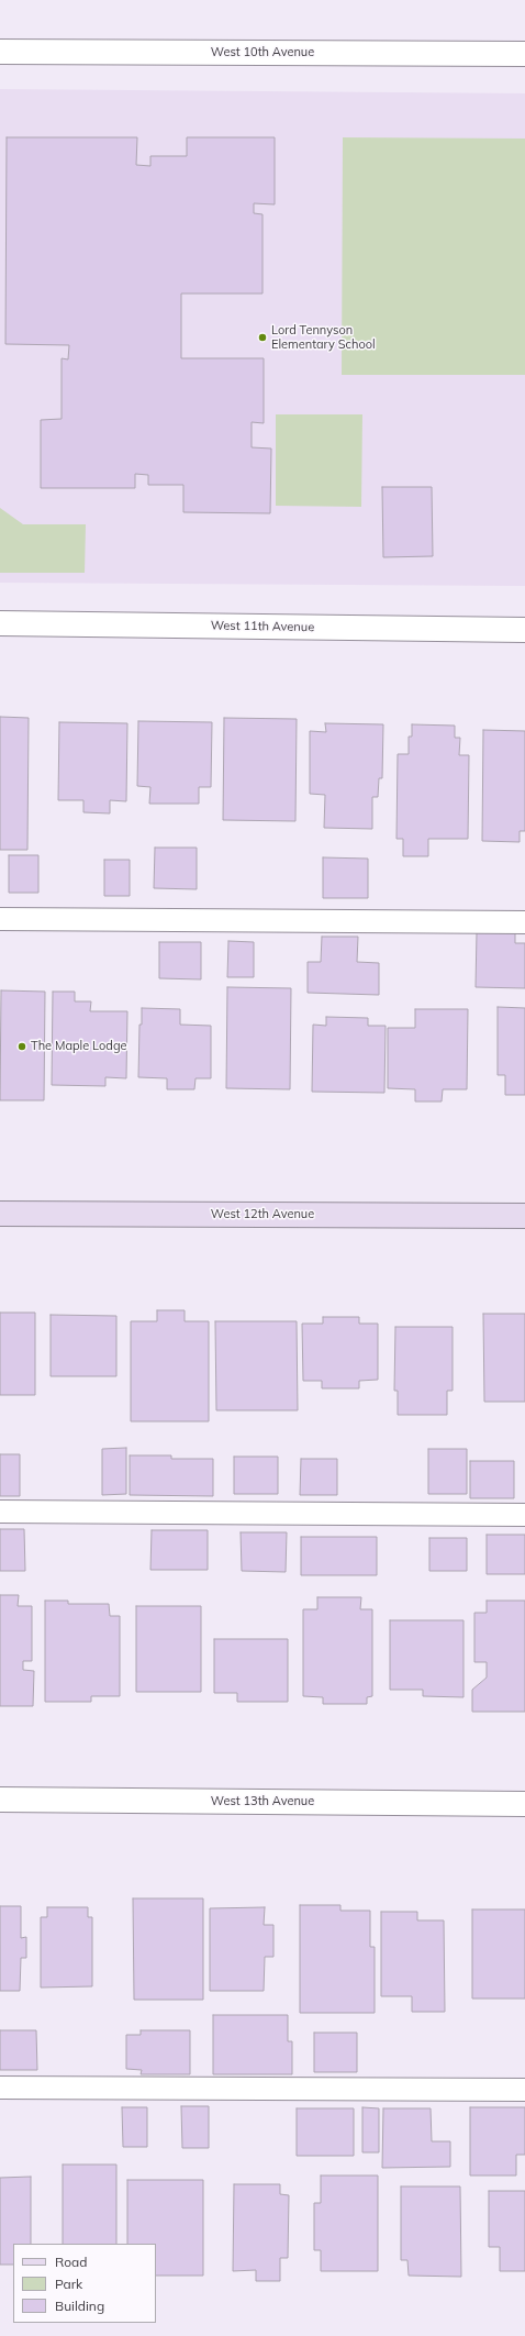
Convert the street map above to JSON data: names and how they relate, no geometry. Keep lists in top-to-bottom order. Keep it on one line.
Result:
{"streets":{"street":["West 10th Avenue","West 11th Avenue","West 12th Avenue","West 13th Avenue"]},"places":["Lord Tennyson Elementary School","The Maple Lodge"],"legend":["Road","Park","Building"]}
